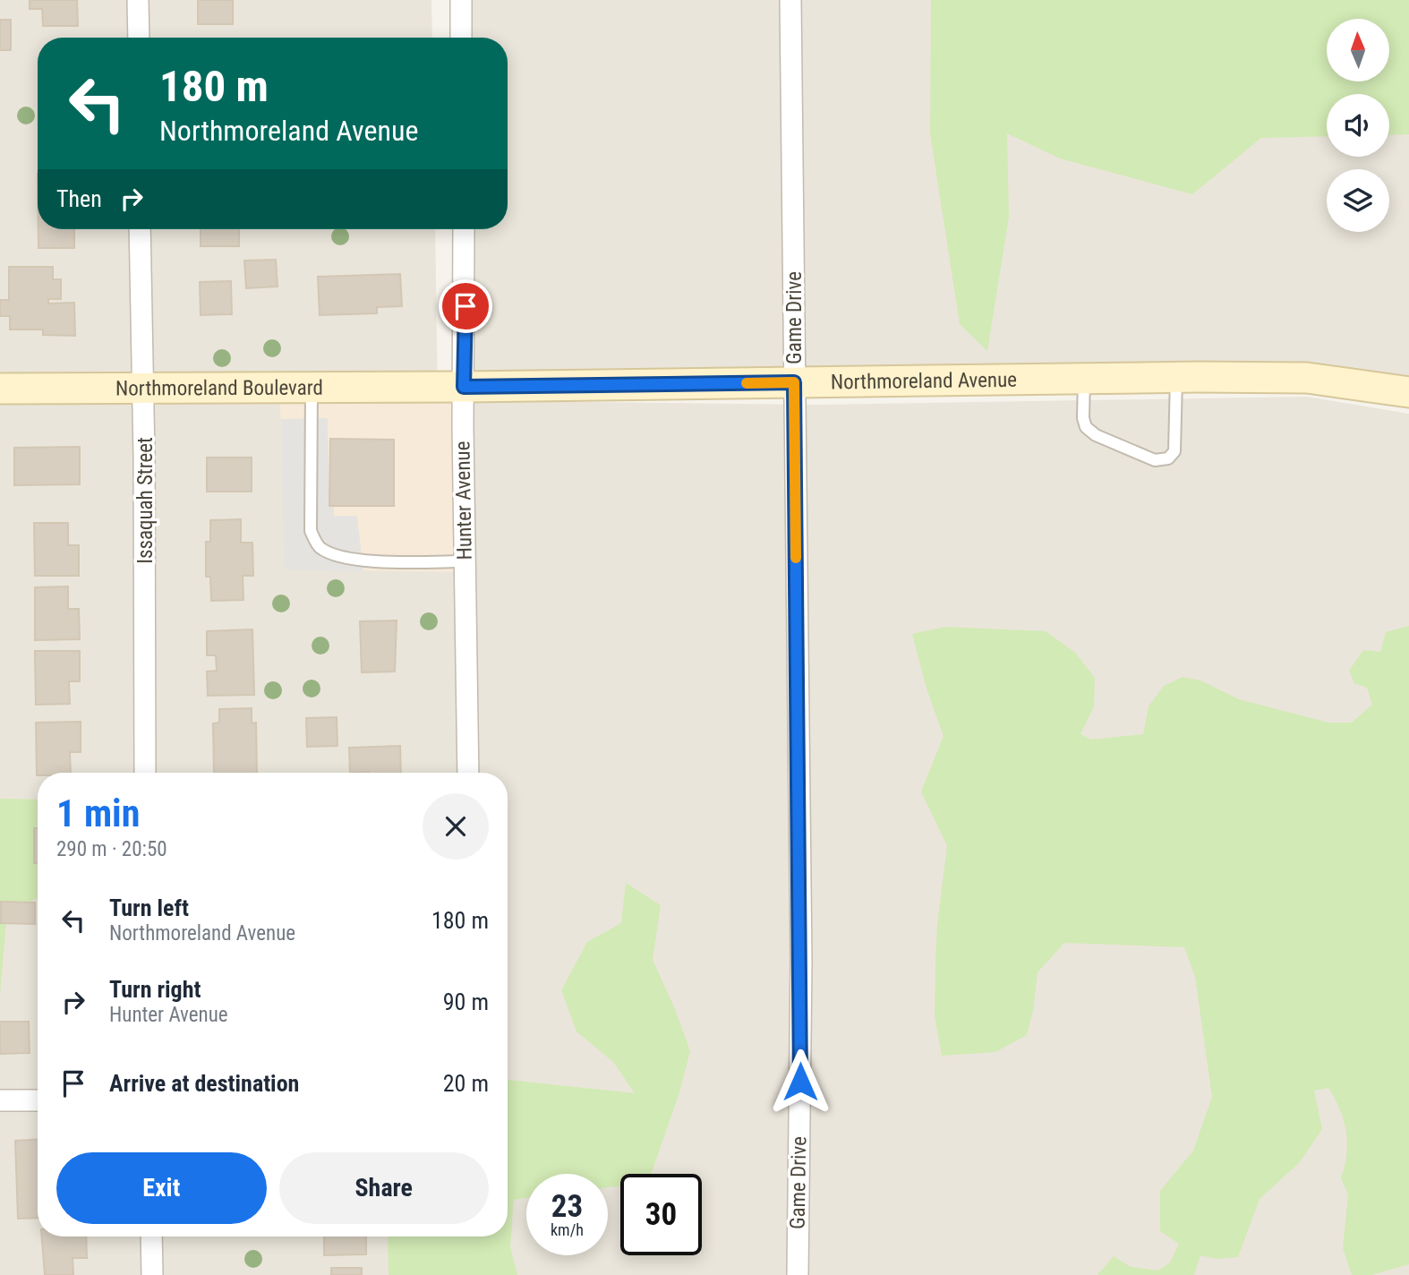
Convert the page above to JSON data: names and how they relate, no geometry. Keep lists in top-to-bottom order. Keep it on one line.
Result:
{"streets":{"street":["Game Drive","Northmoreland Avenue","Northmoreland Boulevard","Issaquah Street","Hunter Avenue"]},"crossings":[["Game Drive","Northmoreland Avenue"],["Northmoreland Avenue","Northmoreland Boulevard"],["Northmoreland Avenue","Hunter Avenue"],["Northmoreland Boulevard","Issaquah Street"],["Northmoreland Boulevard","Hunter Avenue"]],"north":"top","page":{"turn":["180 m","Northmoreland Avenue"],"then":"Then","heading":["1 min","290 m · 20:50"],"list":[{"name":"Turn left","note":"Northmoreland Avenue","value":"180 m"},{"name":"Turn right","note":"Hunter Avenue","value":"90 m"},{"name":"Arrive at destination","value":"20 m"}],"buttons":["Exit","Share"],"speed":"23 km/h","limit":"30"}}
